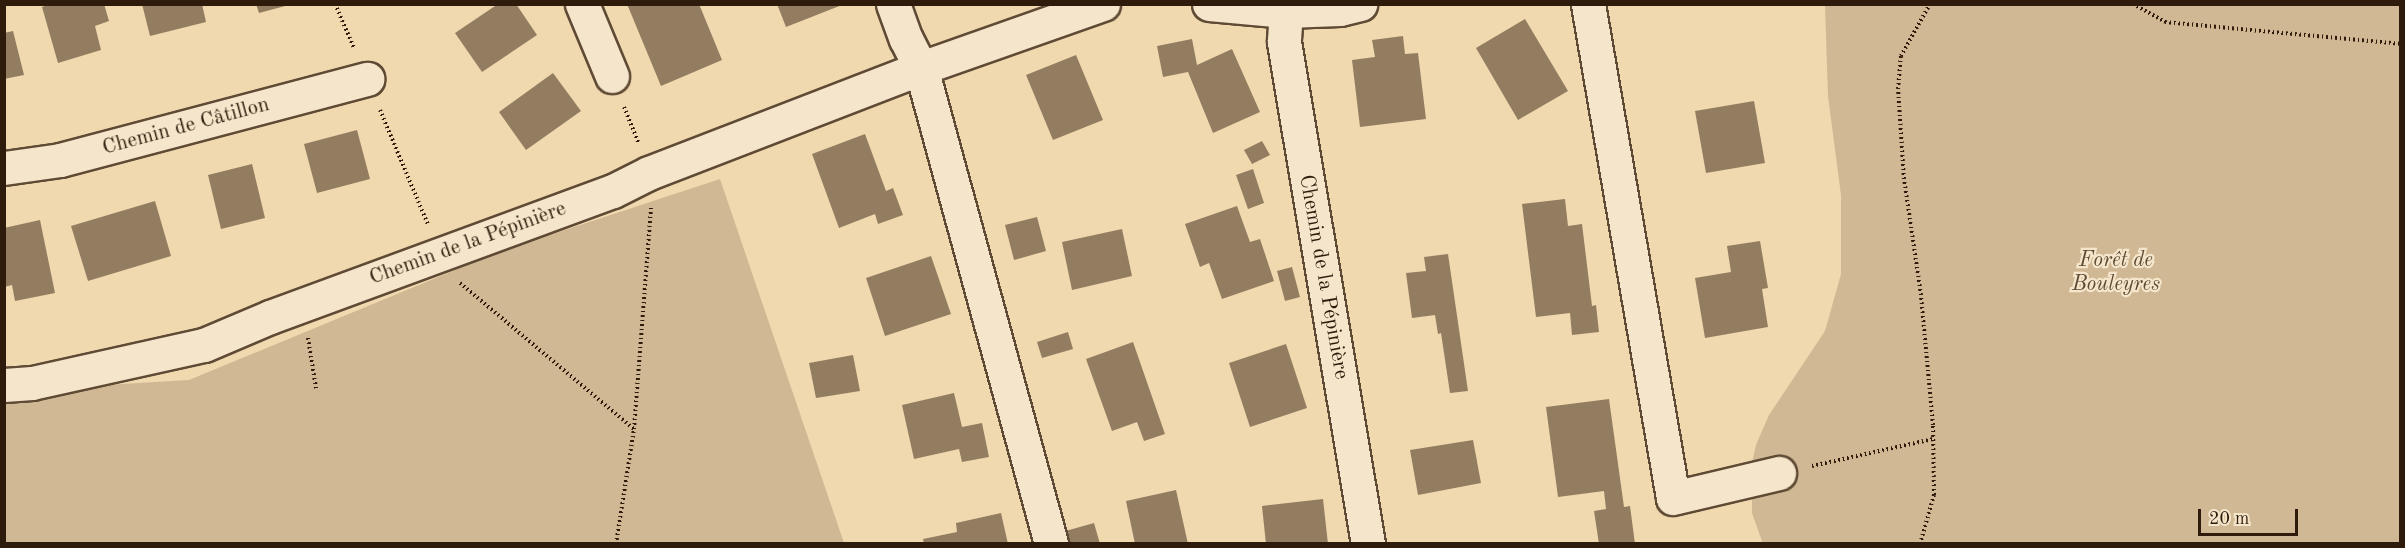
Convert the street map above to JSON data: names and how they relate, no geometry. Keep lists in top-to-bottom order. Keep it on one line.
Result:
{"streets":{"street":["Chemin de Câtillon","Chemin de la Pépinière"]},"parks":["Forêt de Bouleyres"],"scale_bar":"20 m"}
